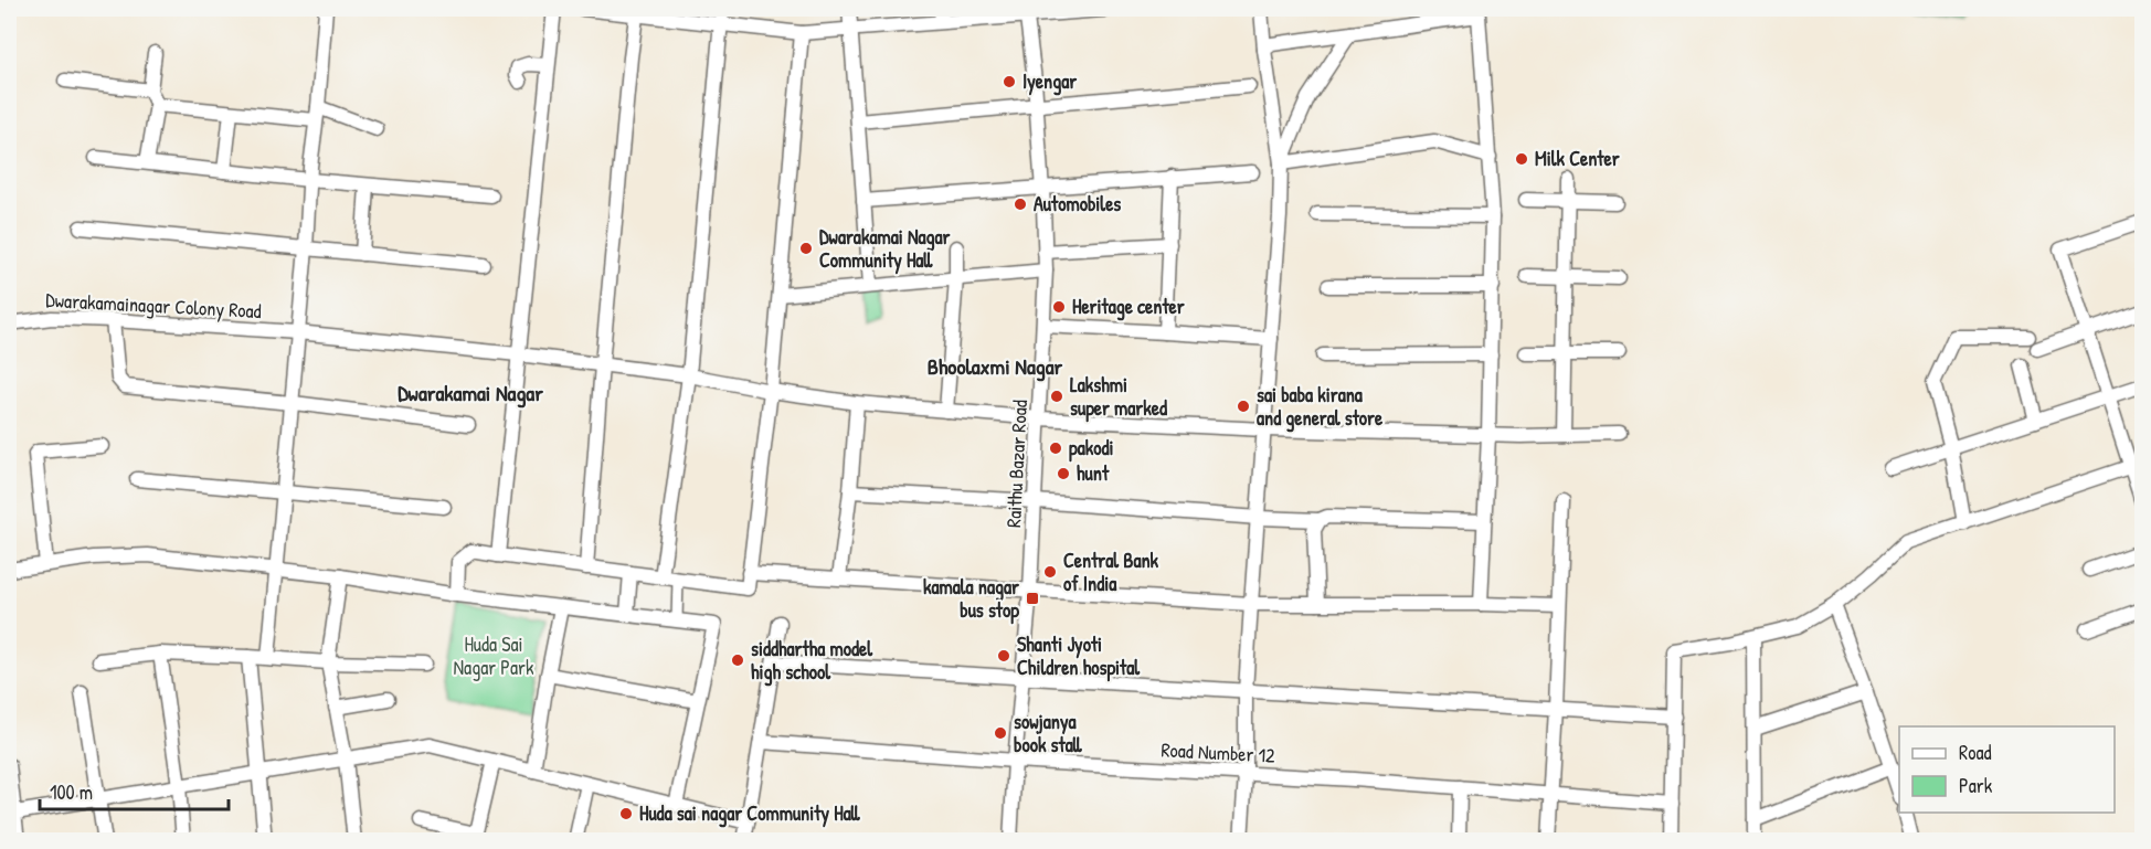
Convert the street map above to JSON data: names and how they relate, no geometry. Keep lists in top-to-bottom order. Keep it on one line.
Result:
{"streets":{"street":["Dwarakamainagar Colony Road","Raithu Bazar Road","Road Number 12"]},"crossings":[["Dwarakamainagar Colony Road","Raithu Bazar Road"],["Raithu Bazar Road","Road Number 12"]],"districts":["Bhoolaxmi Nagar","Dwarakamai Nagar"],"parks":["Huda Sai Nagar Park"],"places":{"other":["Iyengar","Milk Center","Automobiles","Dwarakamai Nagar Community Hall","Heritage center","Lakshmi super marked","sai baba kirana and general store","pakodi","hunt","Central Bank of India","Shanti Jyoti Children hospital","siddhartha model high school","sowjanya book stall","Huda sai nagar Community Hall"],"transit":["kamala nagar bus stop"]},"legend":["Road","Park"],"scale_bar":"100 m"}
